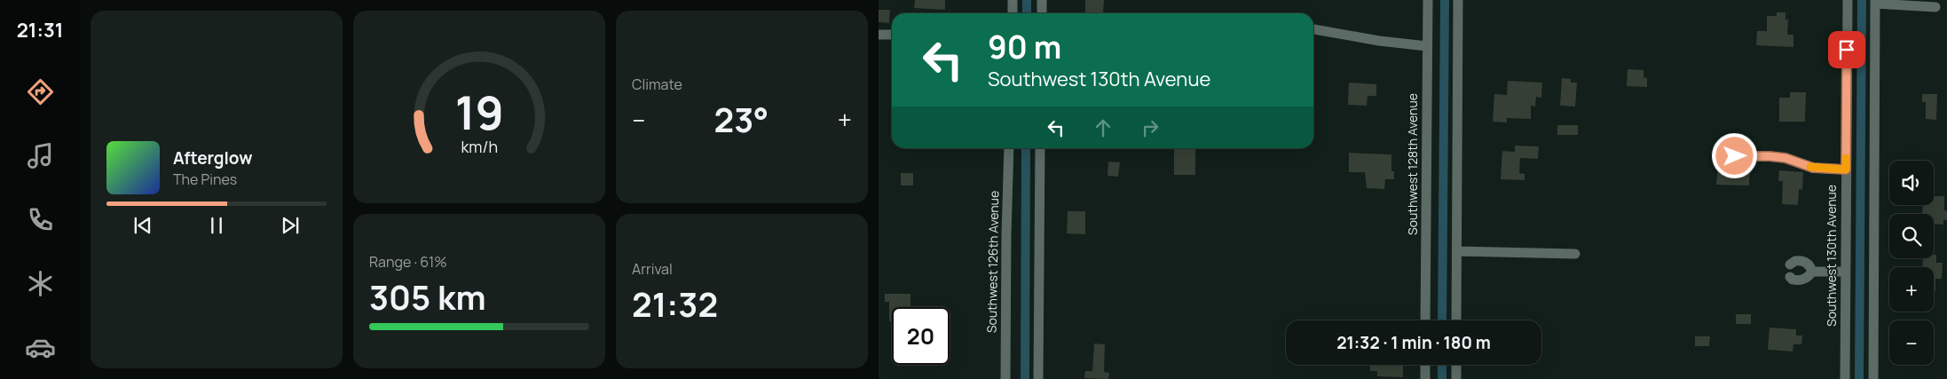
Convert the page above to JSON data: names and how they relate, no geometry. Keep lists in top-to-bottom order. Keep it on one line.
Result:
{"streets":{"street":["Southwest 128th Avenue","Southwest 130th Avenue","Southwest 126th Avenue"]},"page":{"tabs":"21:31","tile":["Climate",["Range · 61%","305 km"],["Arrival","21:32"]],"turn":["90 m","Southwest 130th Avenue"],"heat":["−","23°","+"],"song":["Afterglow","The Pines"],"map_buttons":["+","−"],"limit":"20","trip":"21:32 · 1 min · 180 m","gauge":["19","km/h"]}}
